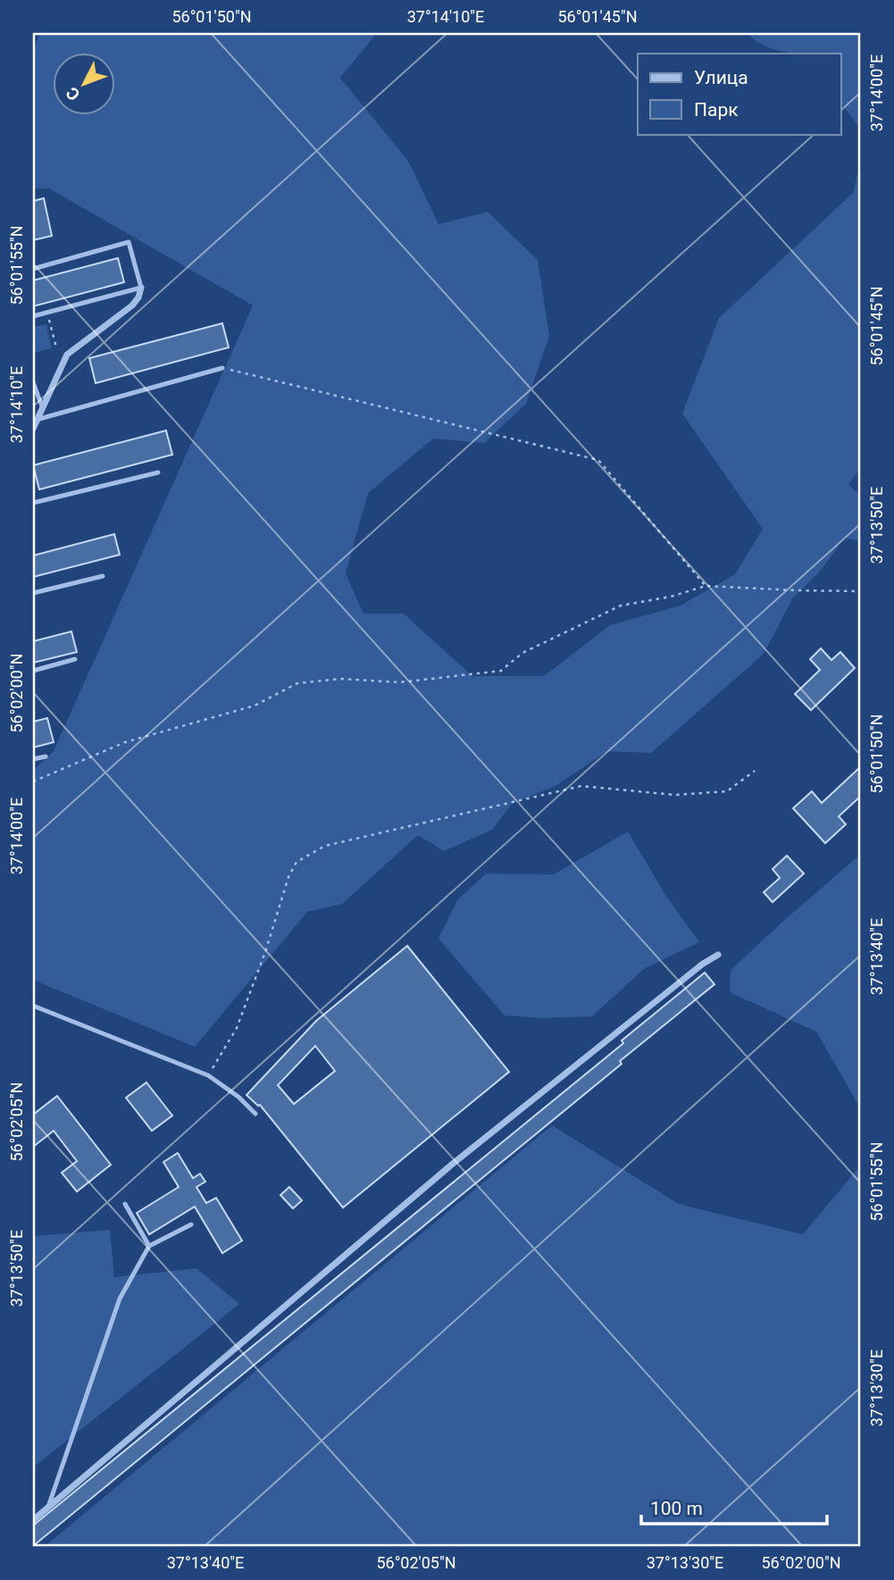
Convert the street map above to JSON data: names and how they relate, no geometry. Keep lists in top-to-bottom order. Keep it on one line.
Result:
{"legend":["Улица","Парк"],"scale_bar":"100 m","north":"bottom left","coordinates":["56°01'50\"N","37°14'10\"E","56°01'45\"N","37°14'00\"E","56°01'55\"N","37°13'50\"E","56°02'00\"N","37°13'40\"E","56°02'05\"N","37°13'30\"E"]}
